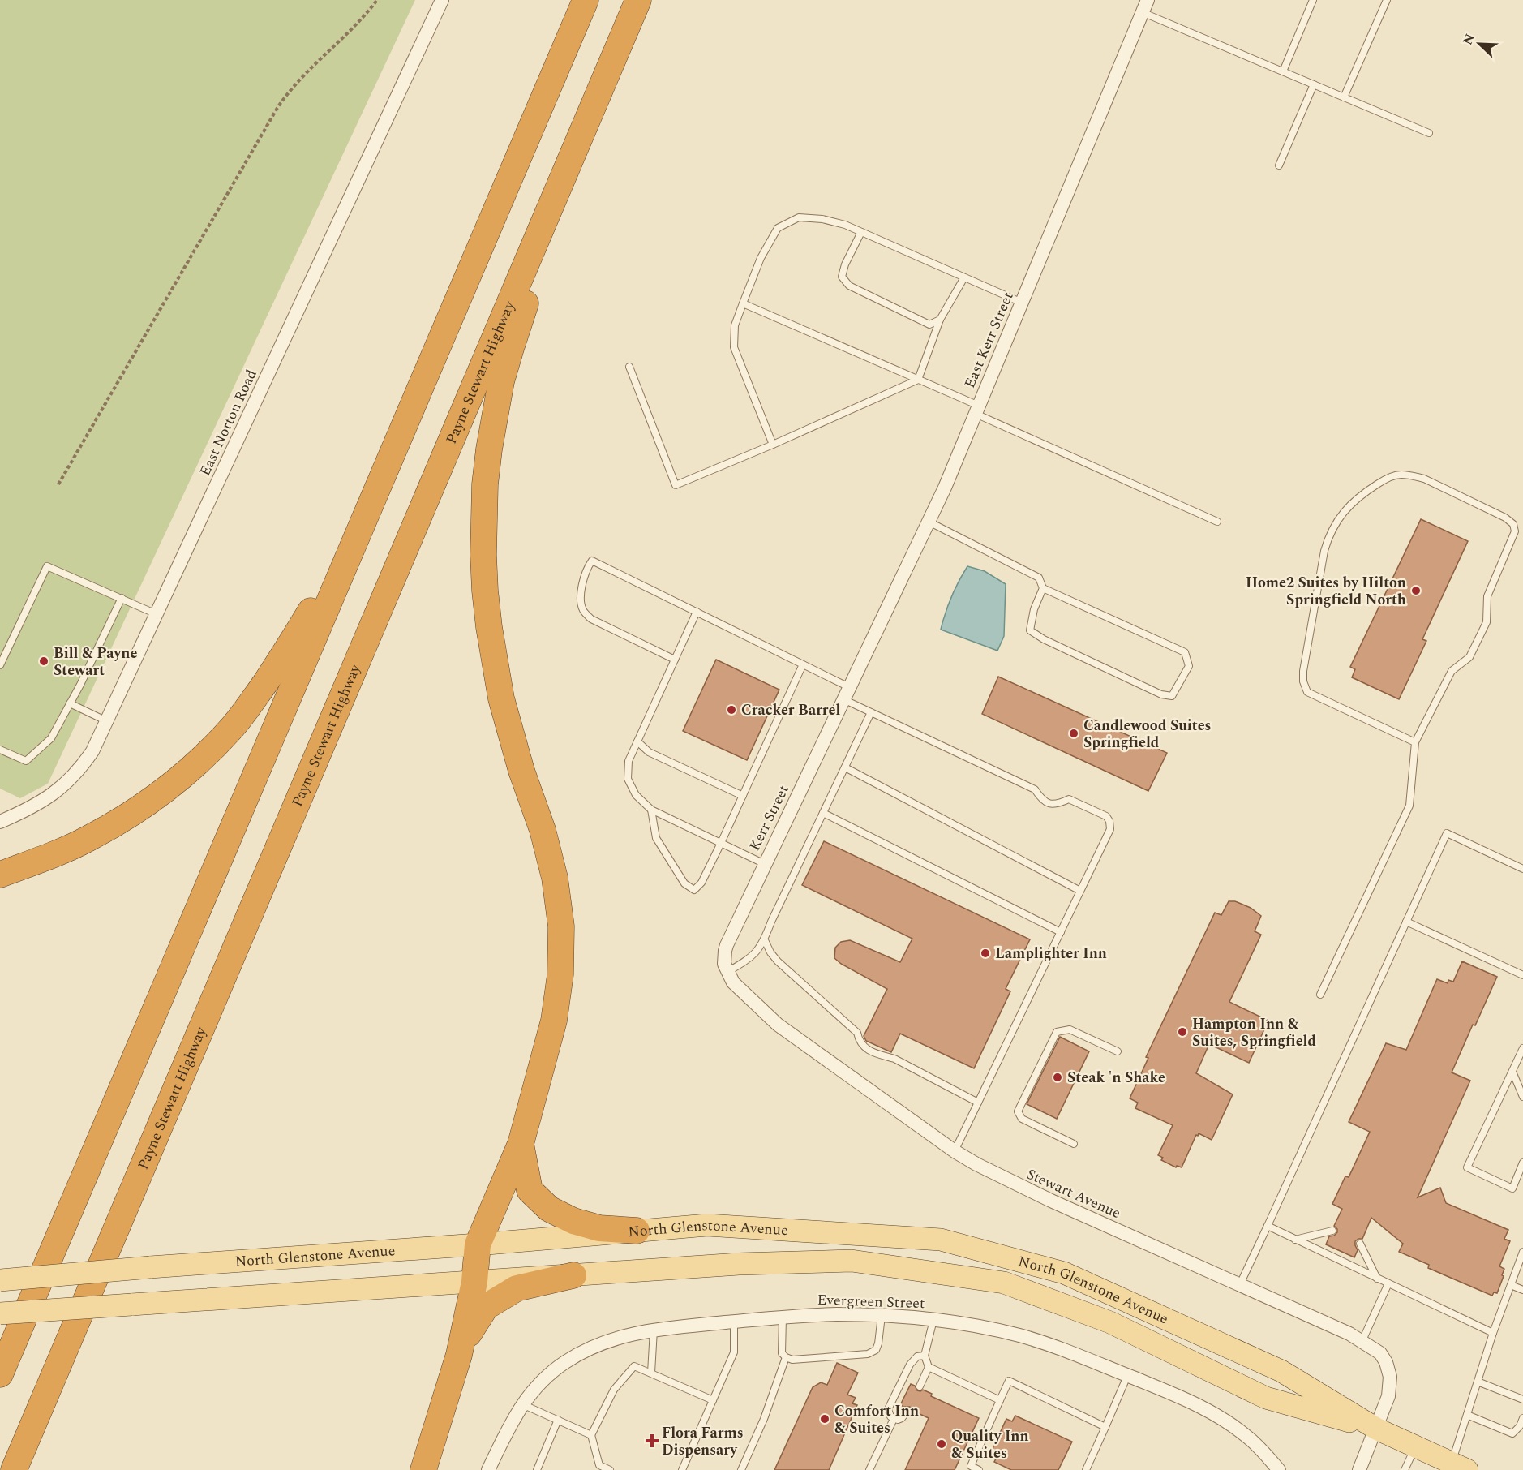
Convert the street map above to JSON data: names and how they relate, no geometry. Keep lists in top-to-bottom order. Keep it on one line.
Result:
{"streets":{"highway":["Payne Stewart Highway"],"main road":["North Glenstone Avenue"],"street":["East Kerr Street","East Norton Road","Kerr Street","Stewart Avenue","Evergreen Street"]},"crossings":[["East Kerr Street","Kerr Street"],["Kerr Street","Stewart Avenue"],["Stewart Avenue","North Glenstone Avenue"]],"places":{"other":["Home2 Suites by Hilton Springfield North","Bill & Payne Stewart","Cracker Barrel","Candlewood Suites Springfield","Lamplighter Inn","Hampton Inn & Suites, Springfield","Steak 'n Shake","Comfort Inn & Suites","Quality Inn & Suites"],"health":["Flora Farms Dispensary"]},"north":"top left"}
